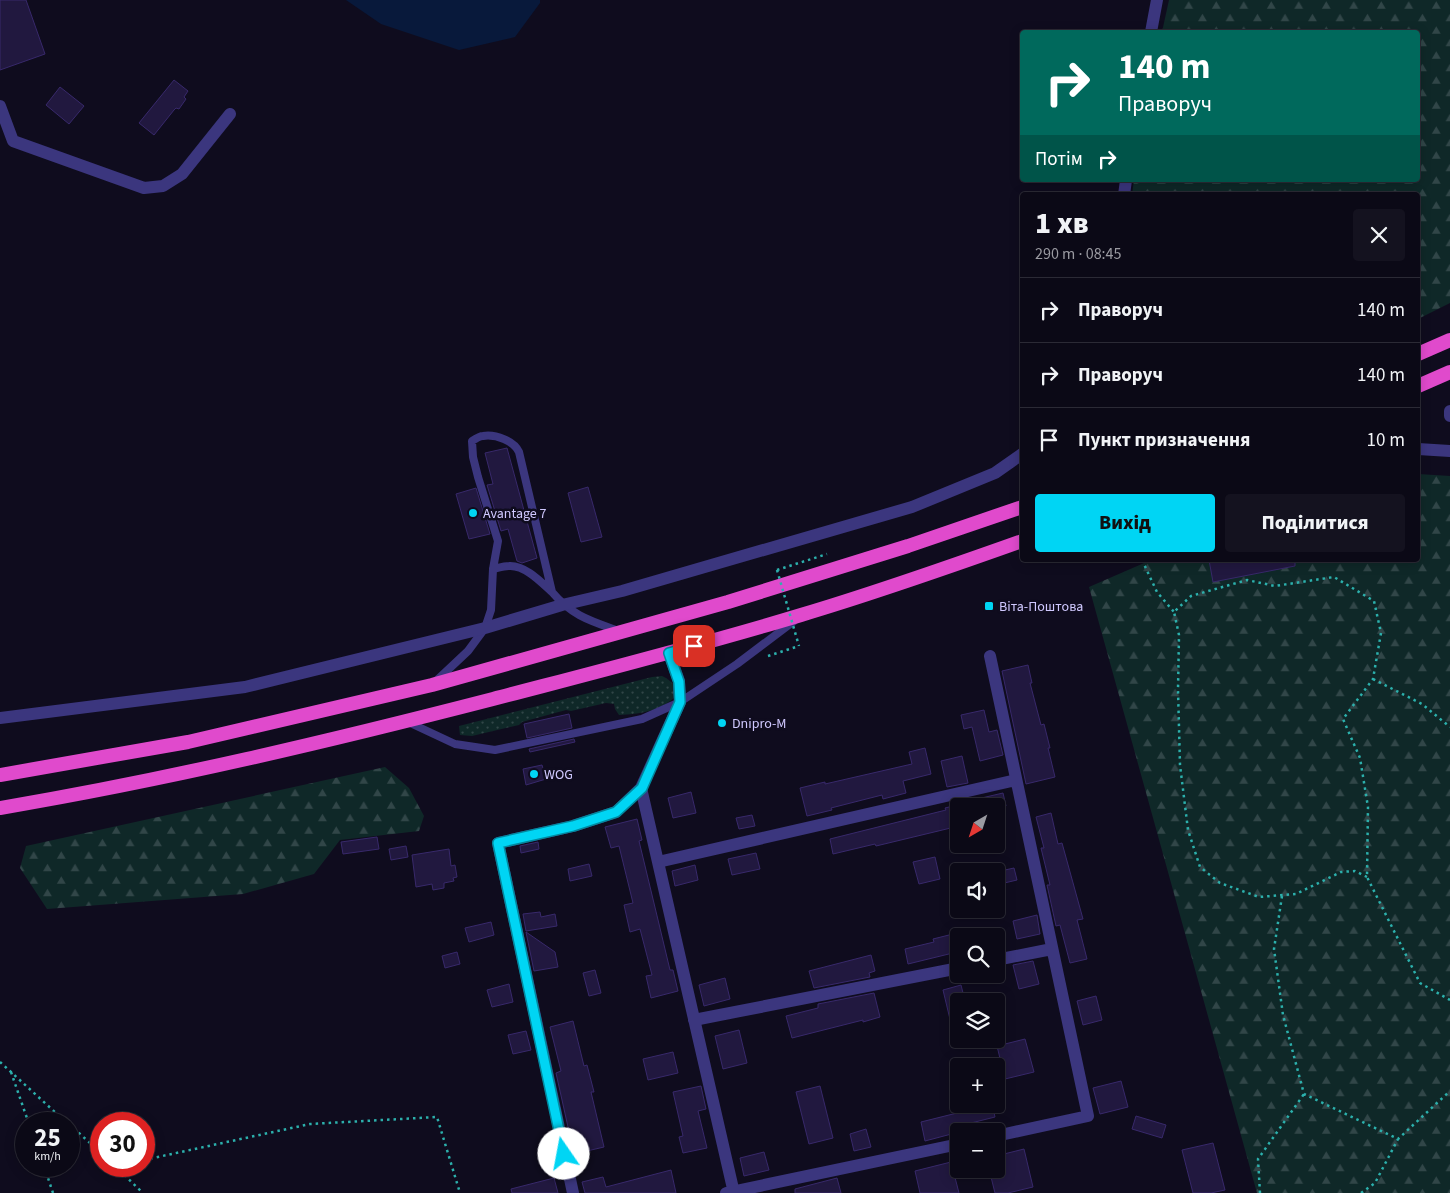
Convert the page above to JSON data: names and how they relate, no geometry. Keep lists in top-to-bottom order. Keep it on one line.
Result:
{"places":{"other":["Avantage 7","Dnipro-M","WOG"],"transit":["Віта-Поштова"]},"north":"bottom left","page":{"turn":["140 m","Праворуч"],"then":"Потім","heading":["1 хв","290 m · 08:45"],"list":[{"name":"Праворуч","value":"140 m"},{"name":"Праворуч","value":"140 m"},{"name":"Пункт призначення","value":"10 m"}],"buttons":["Вихід","Поділитися"],"map_buttons":["+","−"],"speed":"25 km/h","limit":"30"}}
